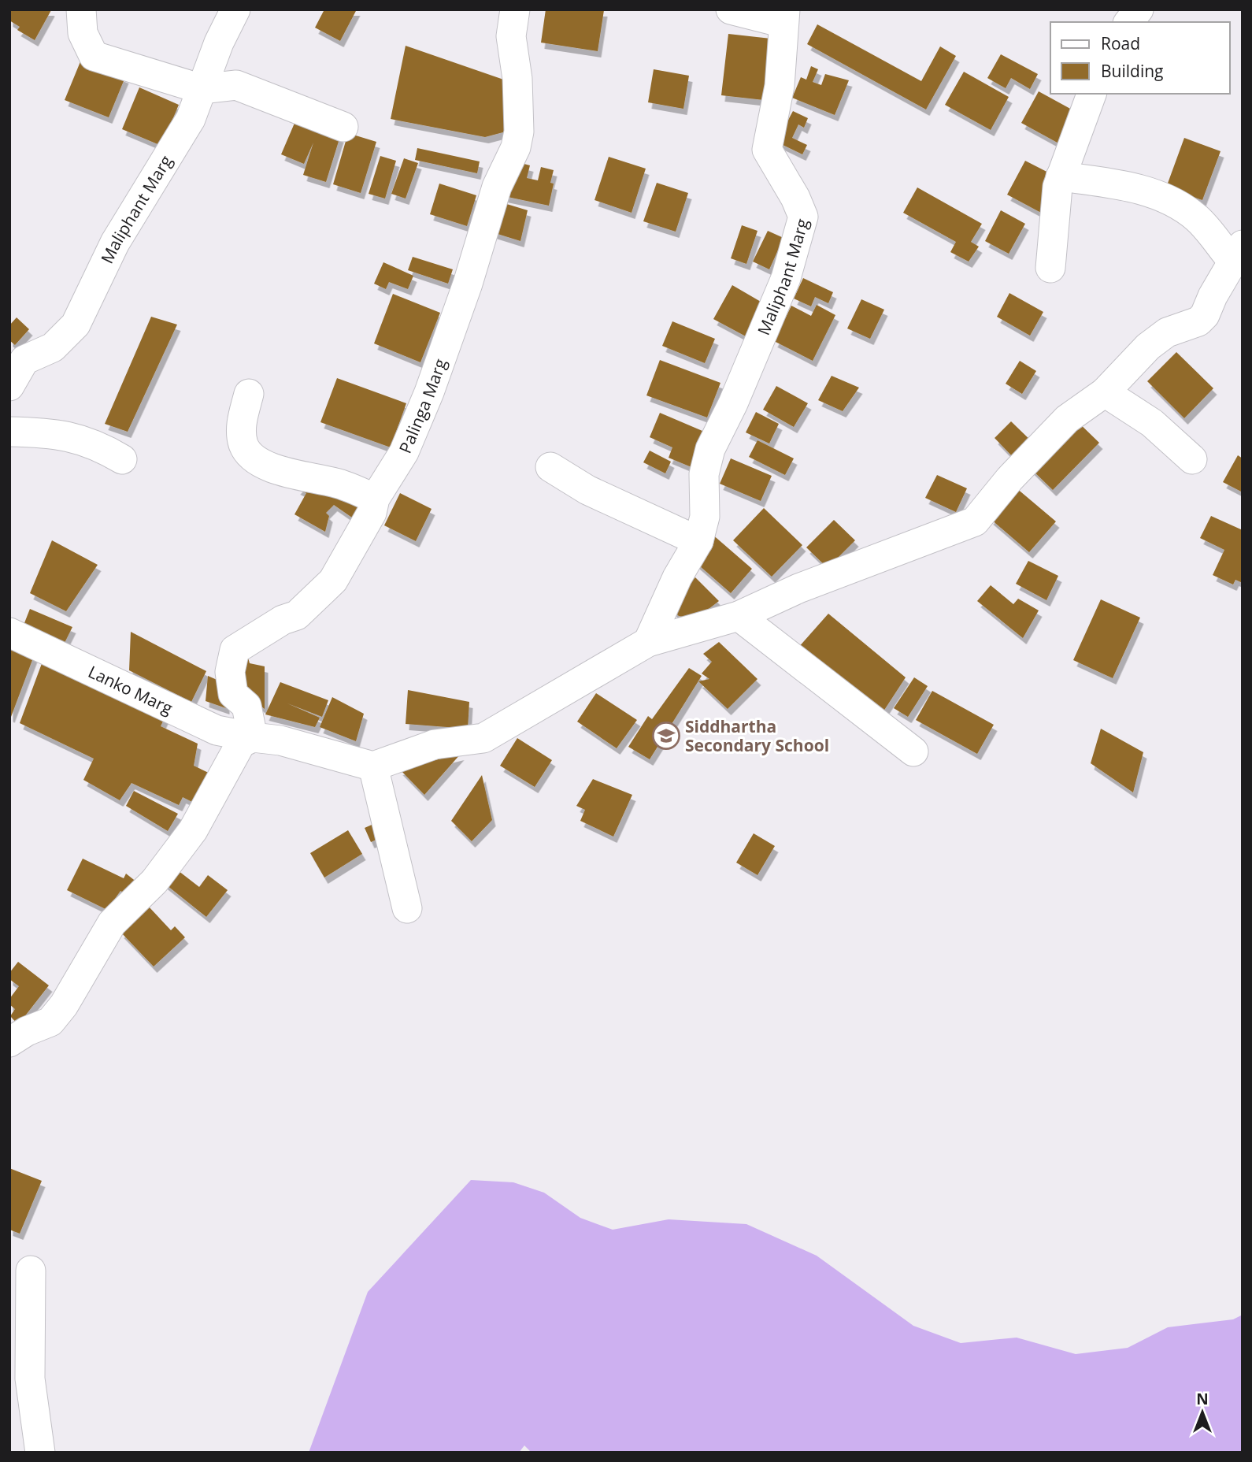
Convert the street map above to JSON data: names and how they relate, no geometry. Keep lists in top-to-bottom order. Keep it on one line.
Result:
{"streets":{"street":["Maliphant Marg","Palinga Marg","Lanko Marg"]},"crossings":[["Palinga Marg","Lanko Marg"]],"places":{"school or university":["Siddhartha Secondary School"]},"legend":["Road","Building"],"north":"top"}
